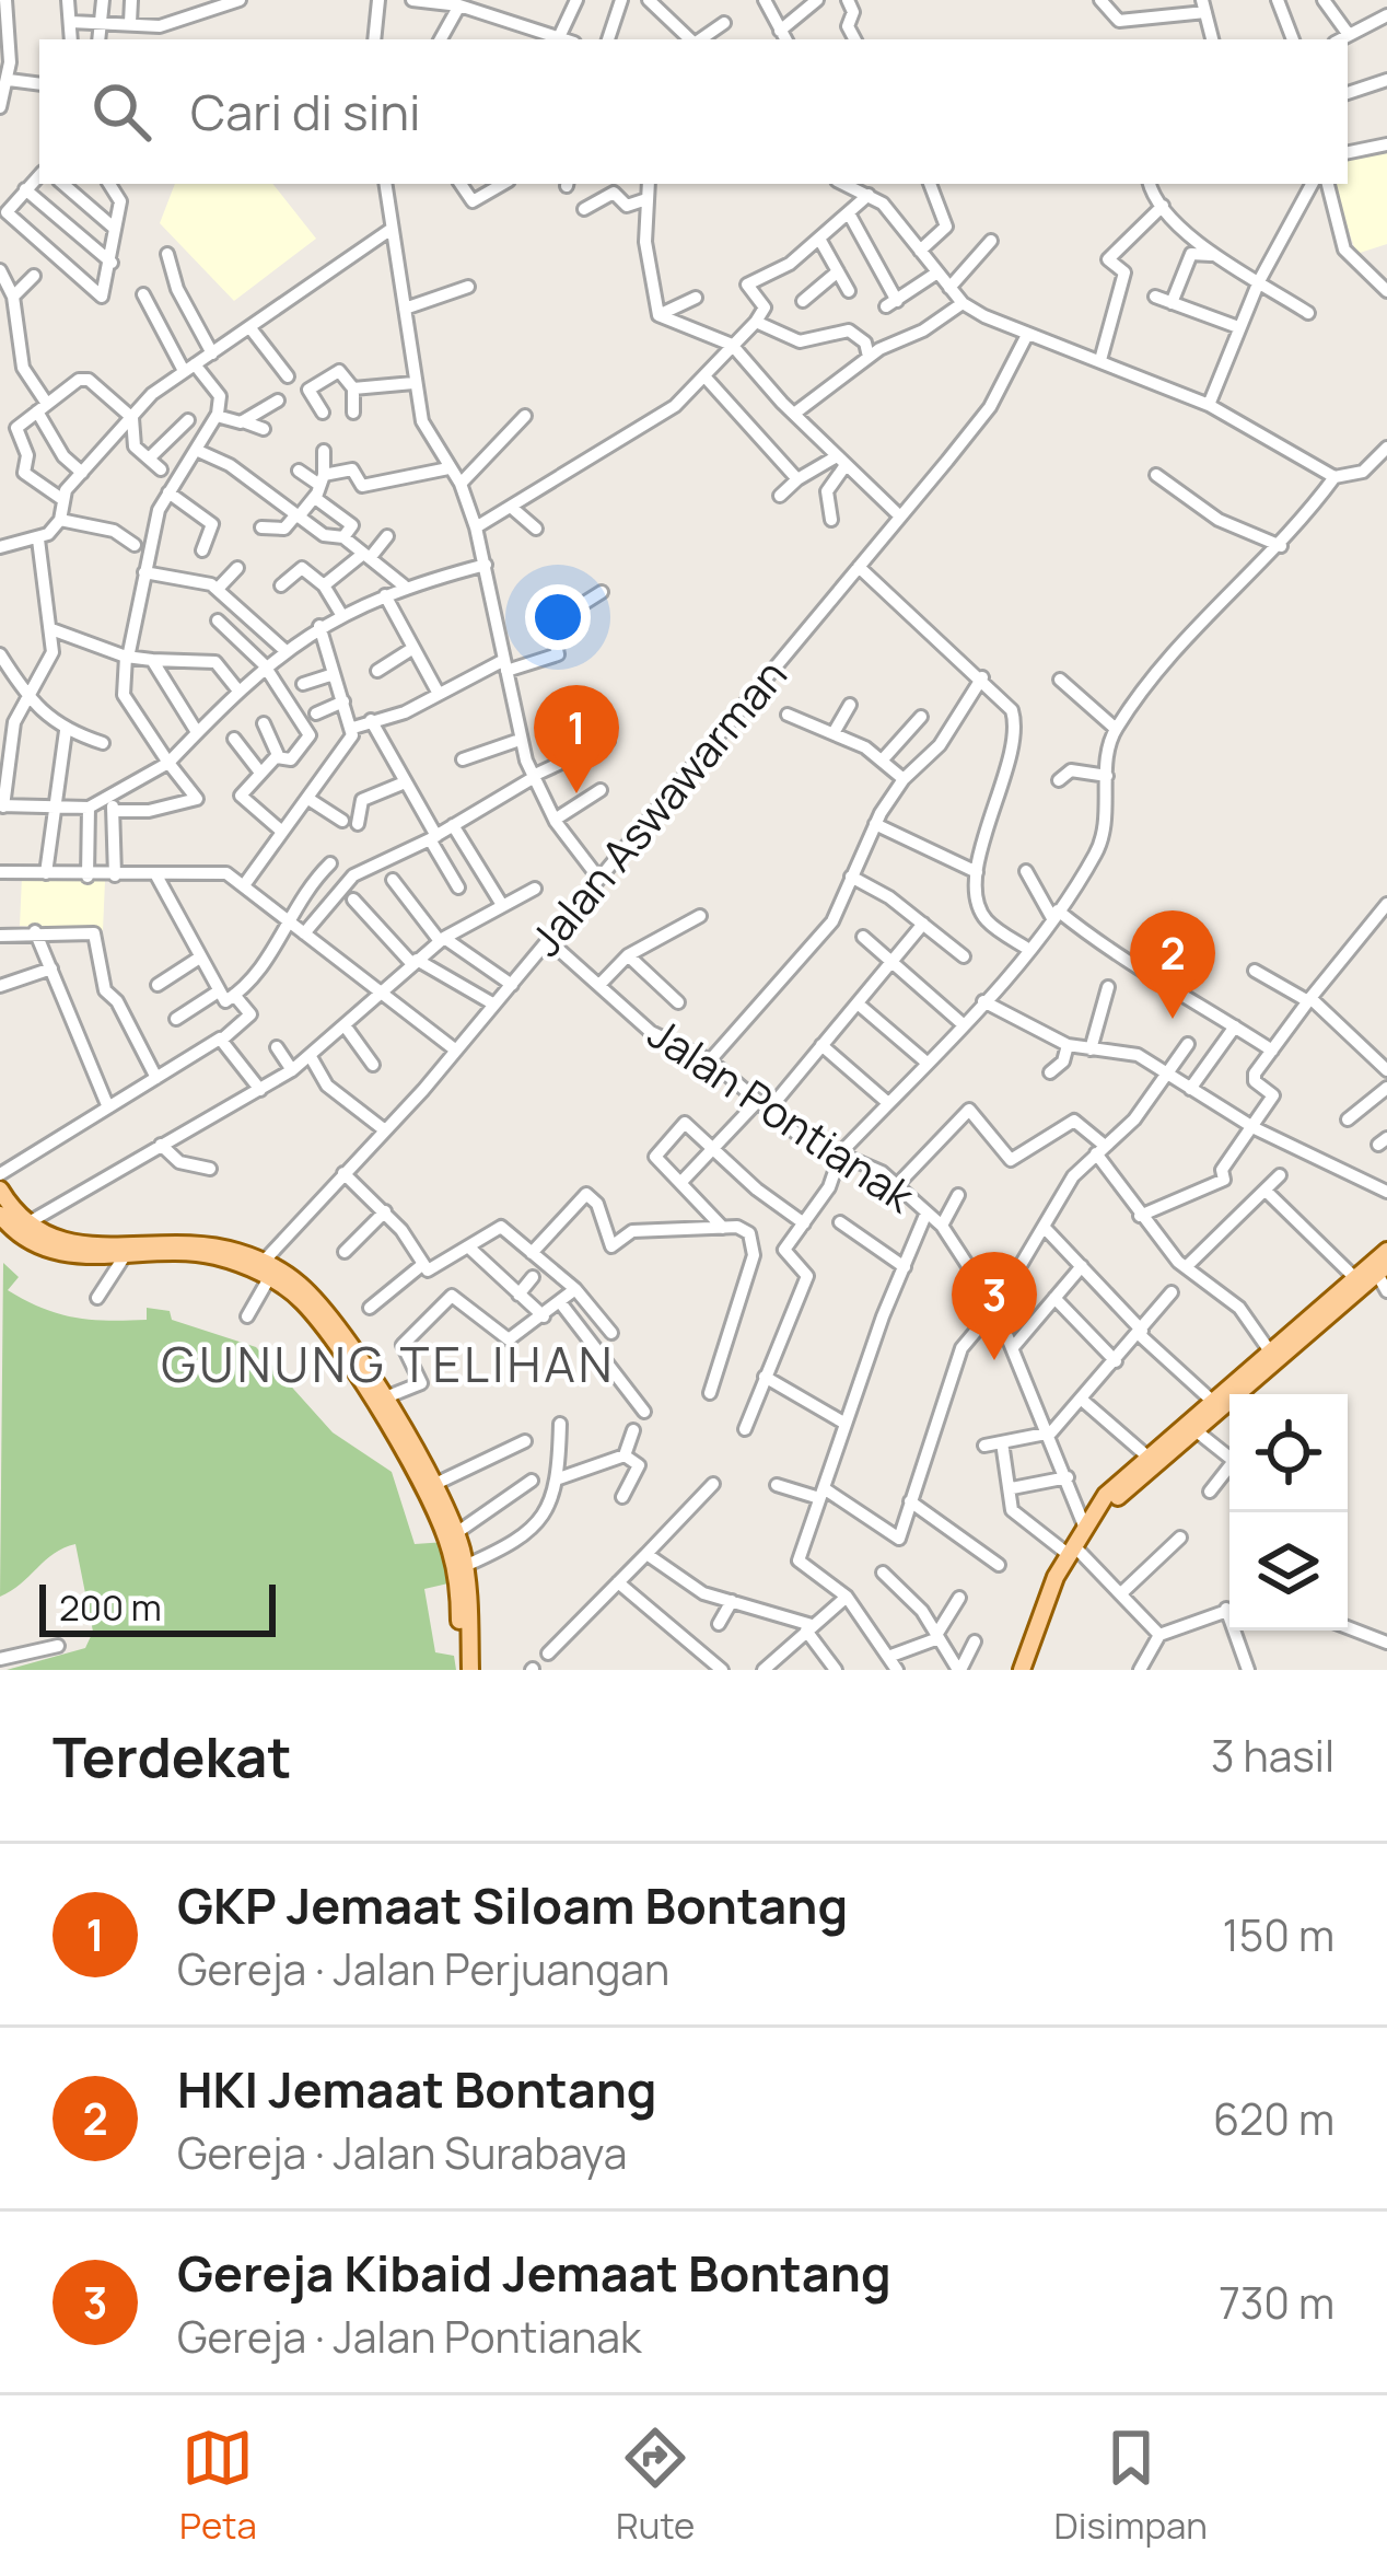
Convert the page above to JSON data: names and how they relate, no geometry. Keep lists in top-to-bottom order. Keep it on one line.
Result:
{"streets":{"street":["Jalan Aswawarman","Jalan Pontianak"]},"crossings":[["Jalan Aswawarman","Jalan Pontianak"]],"districts":["GUNUNG TELIHAN"],"scale_bar":"200 m","page":{"search":"Cari di sini","pins":["1","2","3"],"scale":"200 m","heading":["Terdekat","3 hasil"],"list":[{"mark":"1","name":"GKP Jemaat Siloam Bontang","note":"Gereja · Jalan Perjuangan","value":"150 m"},{"mark":"2","name":"HKI Jemaat Bontang","note":"Gereja · Jalan Surabaya","value":"620 m"},{"mark":"3","name":"Gereja Kibaid Jemaat Bontang","note":"Gereja · Jalan Pontianak","value":"730 m"}],"nav":["Peta","Rute","Disimpan"]}}
